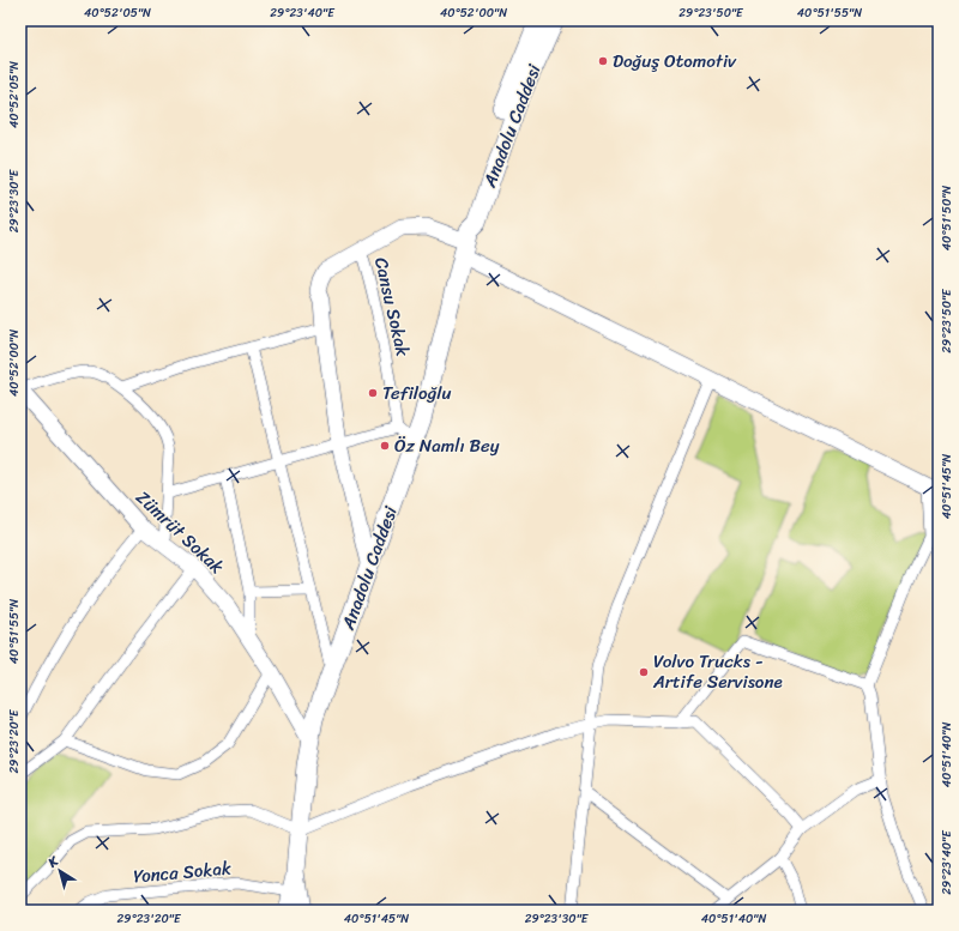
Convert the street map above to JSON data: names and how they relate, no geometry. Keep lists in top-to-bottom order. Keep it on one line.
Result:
{"streets":{"main road":["Anadolu Caddesi"],"street":["Cansu Sokak","Zümrüt Sokak","Yonca Sokak"]},"crossings":[["Anadolu Caddesi","Zümrüt Sokak"]],"places":["Doğuş Otomotiv","Tefiloğlu","Öz Namlı Bey","Volvo Trucks - Artife Servisone"],"north":"top left","coordinates":["40°52'05\"N","29°23'40\"E","40°52'00\"N","29°23'50\"E","40°51'55\"N","29°23'30\"E","40°51'50\"N","40°51'45\"N","29°23'20\"E","40°51'40\"N"]}
